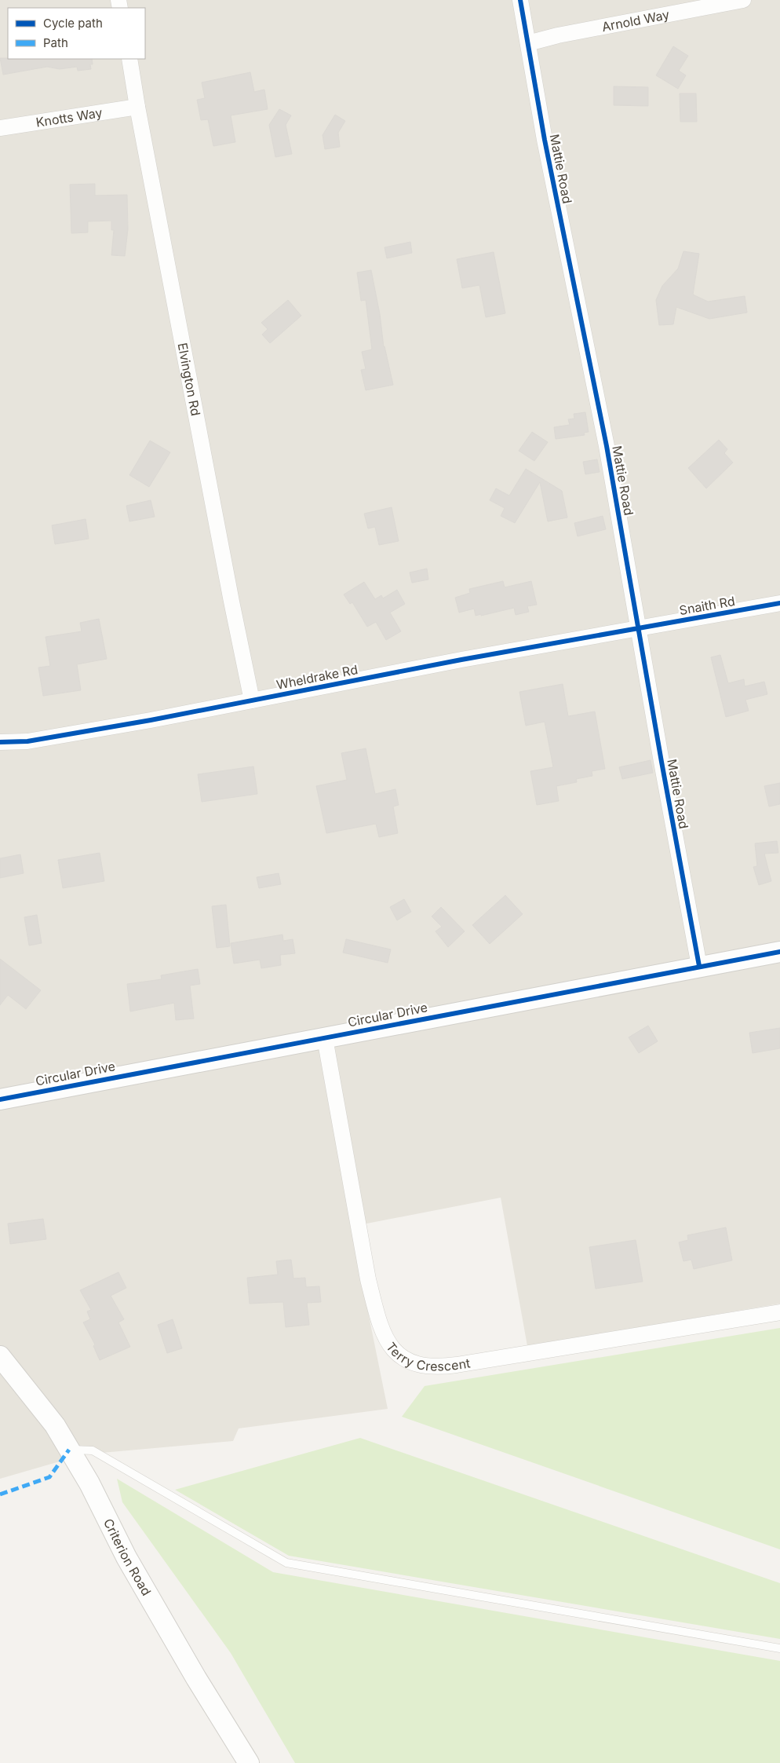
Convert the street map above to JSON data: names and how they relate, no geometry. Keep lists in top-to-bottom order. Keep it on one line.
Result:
{"streets":{"street":["Arnold Way","Knotts Way","Mattie Road","Elvington Rd","Snaith Rd","Wheldrake Rd","Circular Drive","Terry Crescent","Criterion Road"]},"crossings":[["Arnold Way","Mattie Road"],["Knotts Way","Elvington Rd"],["Mattie Road","Snaith Rd"],["Mattie Road","Wheldrake Rd"],["Mattie Road","Circular Drive"],["Elvington Rd","Wheldrake Rd"],["Snaith Rd","Wheldrake Rd"],["Circular Drive","Terry Crescent"]],"legend":["Cycle path","Path"]}
